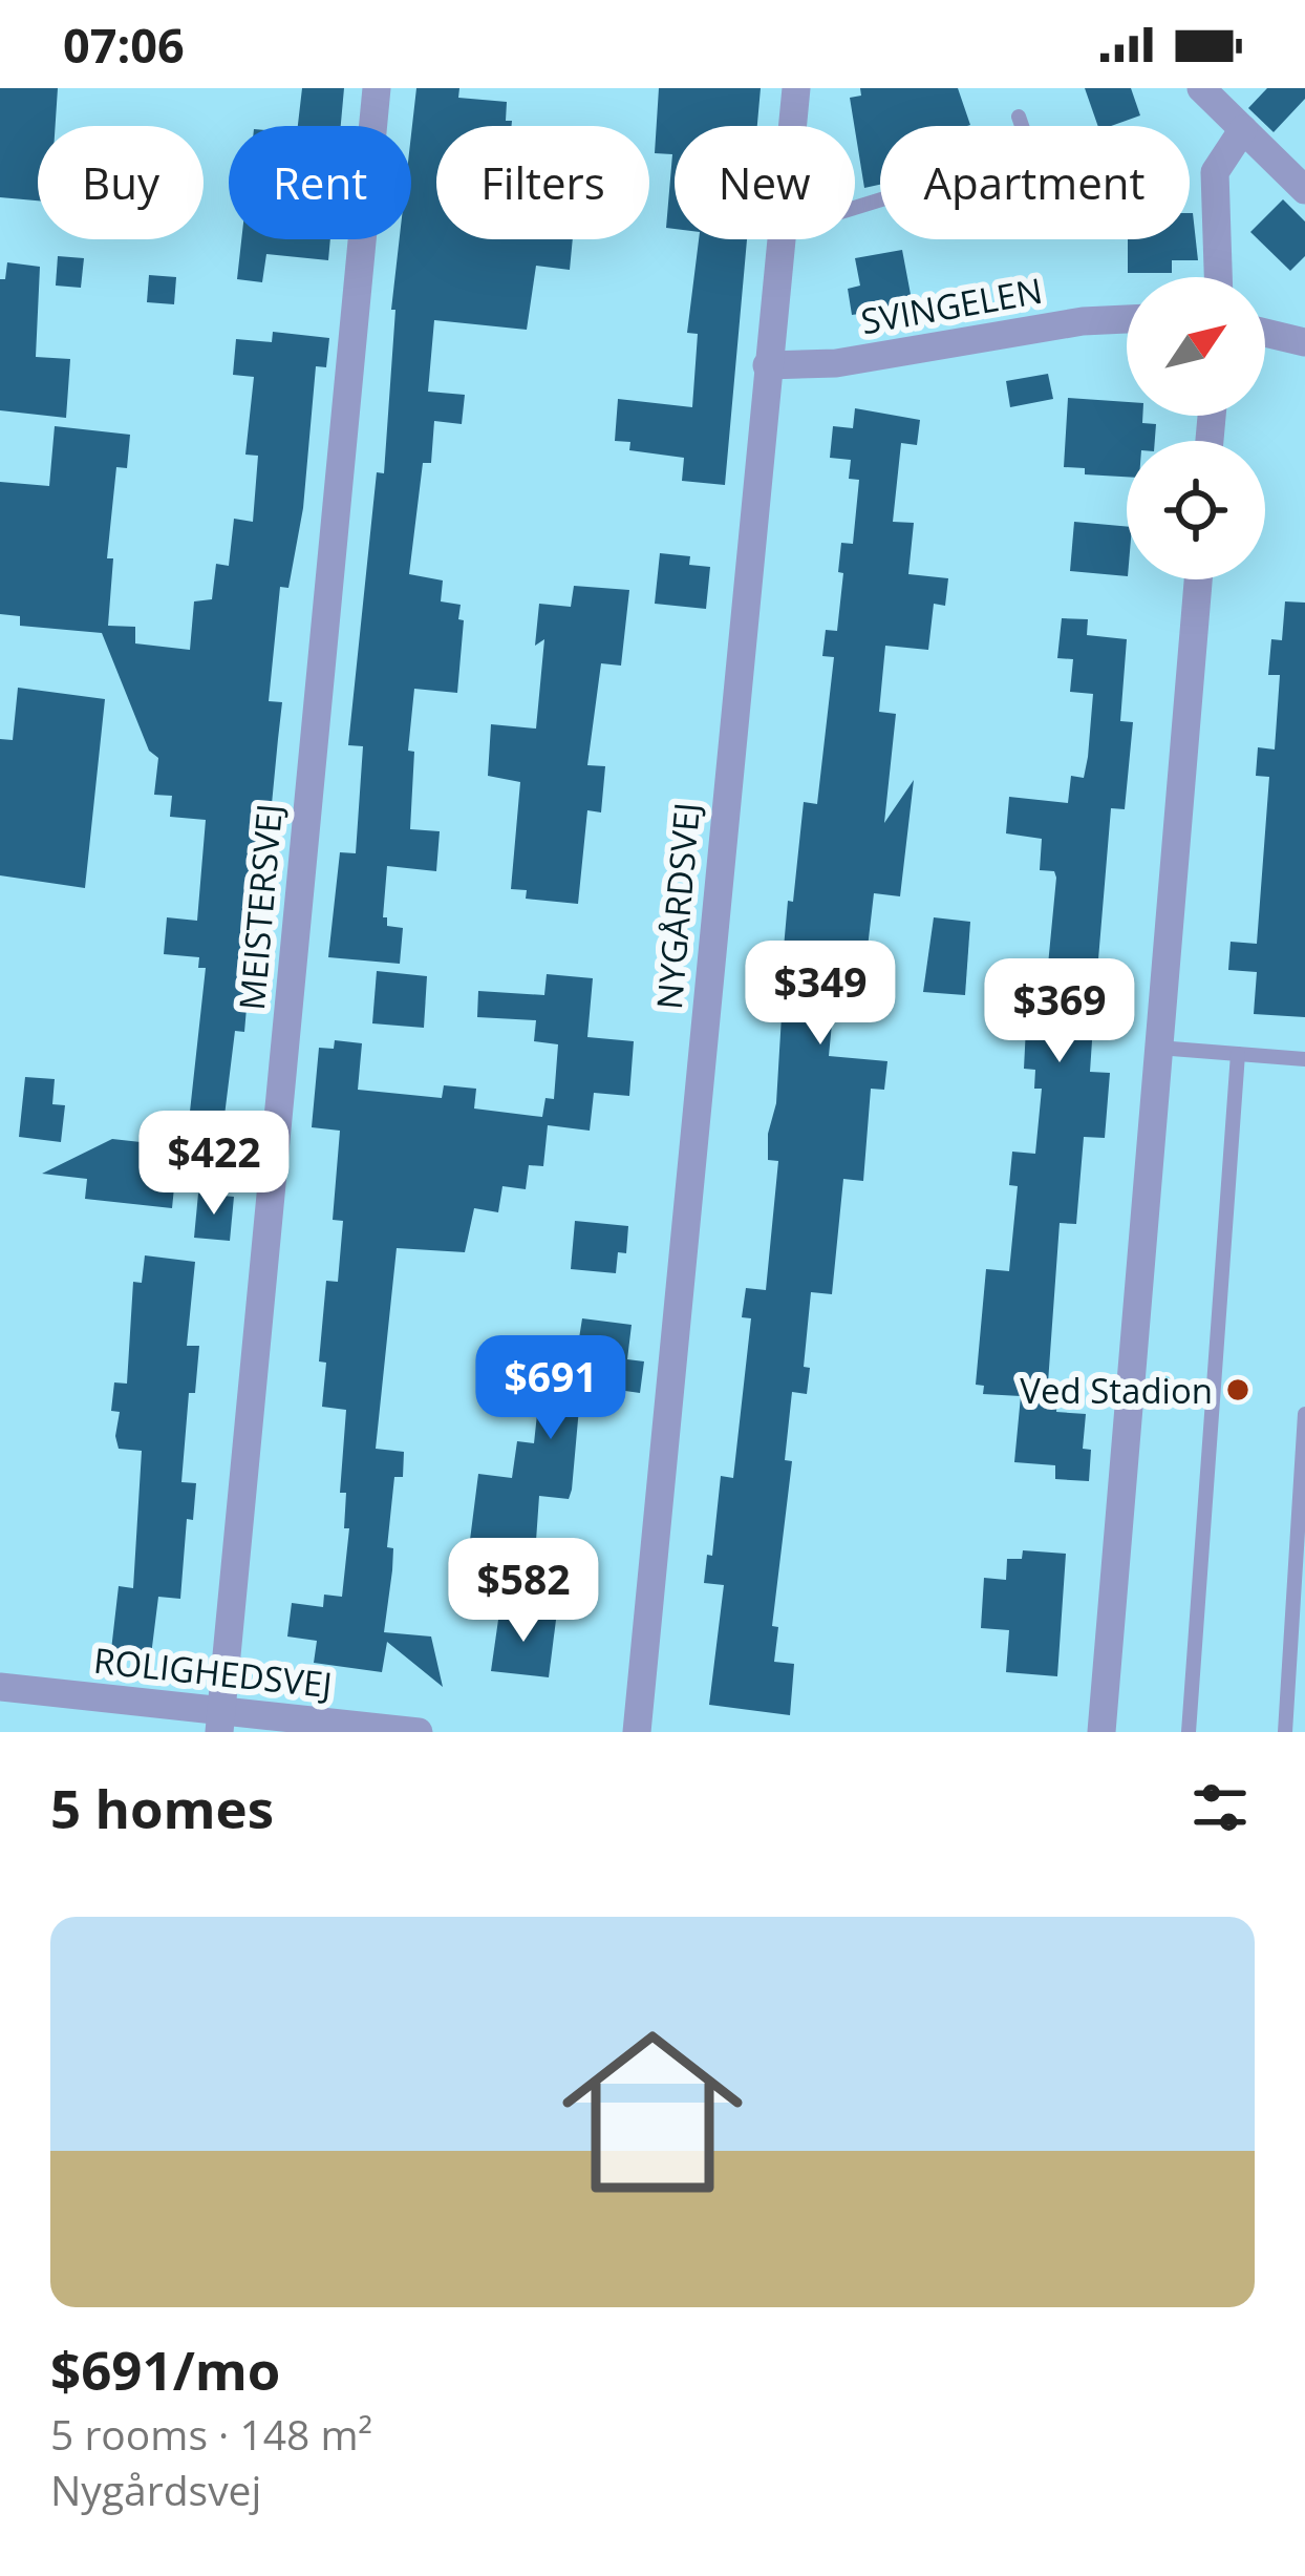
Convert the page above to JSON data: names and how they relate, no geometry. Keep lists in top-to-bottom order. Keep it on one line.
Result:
{"streets":{"street":["SVINGELEN","NYGÅRDSVEJ","MEISTERSVEJ","ROLIGHEDSVEJ"]},"crossings":[["SVINGELEN","NYGÅRDSVEJ"],["MEISTERSVEJ","ROLIGHEDSVEJ"]],"places":["Ved Stadion"],"north":"top right","page":{"status":"07:06","chip":["Buy","Rent","Filters","New","Apartment"],"price":["$349","$369","$422","$691","$582"],"heading":"5 homes","list":[{"name":"$691/mo","note":"5 rooms · 148 m² · Nygårdsvej"}]}}
